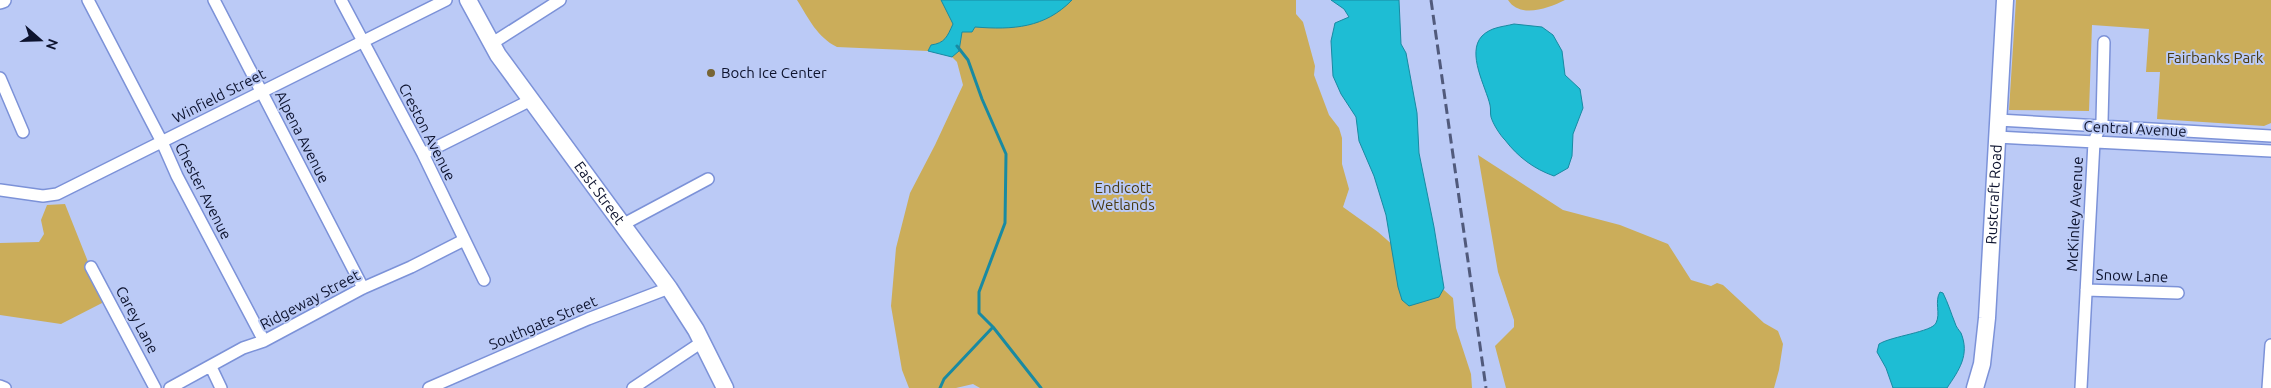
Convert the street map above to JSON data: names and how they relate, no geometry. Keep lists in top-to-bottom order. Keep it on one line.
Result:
{"streets":{"main road":["East Street","Rustcraft Road"],"street":["Winfield Street","Central Avenue","Creston Avenue","Alpena Avenue","Chester Avenue","McKinley Avenue","Snow Lane","Ridgeway Street","Carey Lane","Southgate Street"]},"crossings":[["Winfield Street","Creston Avenue"],["Winfield Street","Alpena Avenue"],["Winfield Street","Chester Avenue"],["Central Avenue","Rustcraft Road"],["Central Avenue","McKinley Avenue"],["Creston Avenue","Ridgeway Street"],["Alpena Avenue","Ridgeway Street"],["Chester Avenue","Ridgeway Street"],["East Street","Southgate Street"],["McKinley Avenue","Snow Lane"]],"parks":["Fairbanks Park","Endicott Wetlands"],"places":["Boch Ice Center"],"north":"right"}
